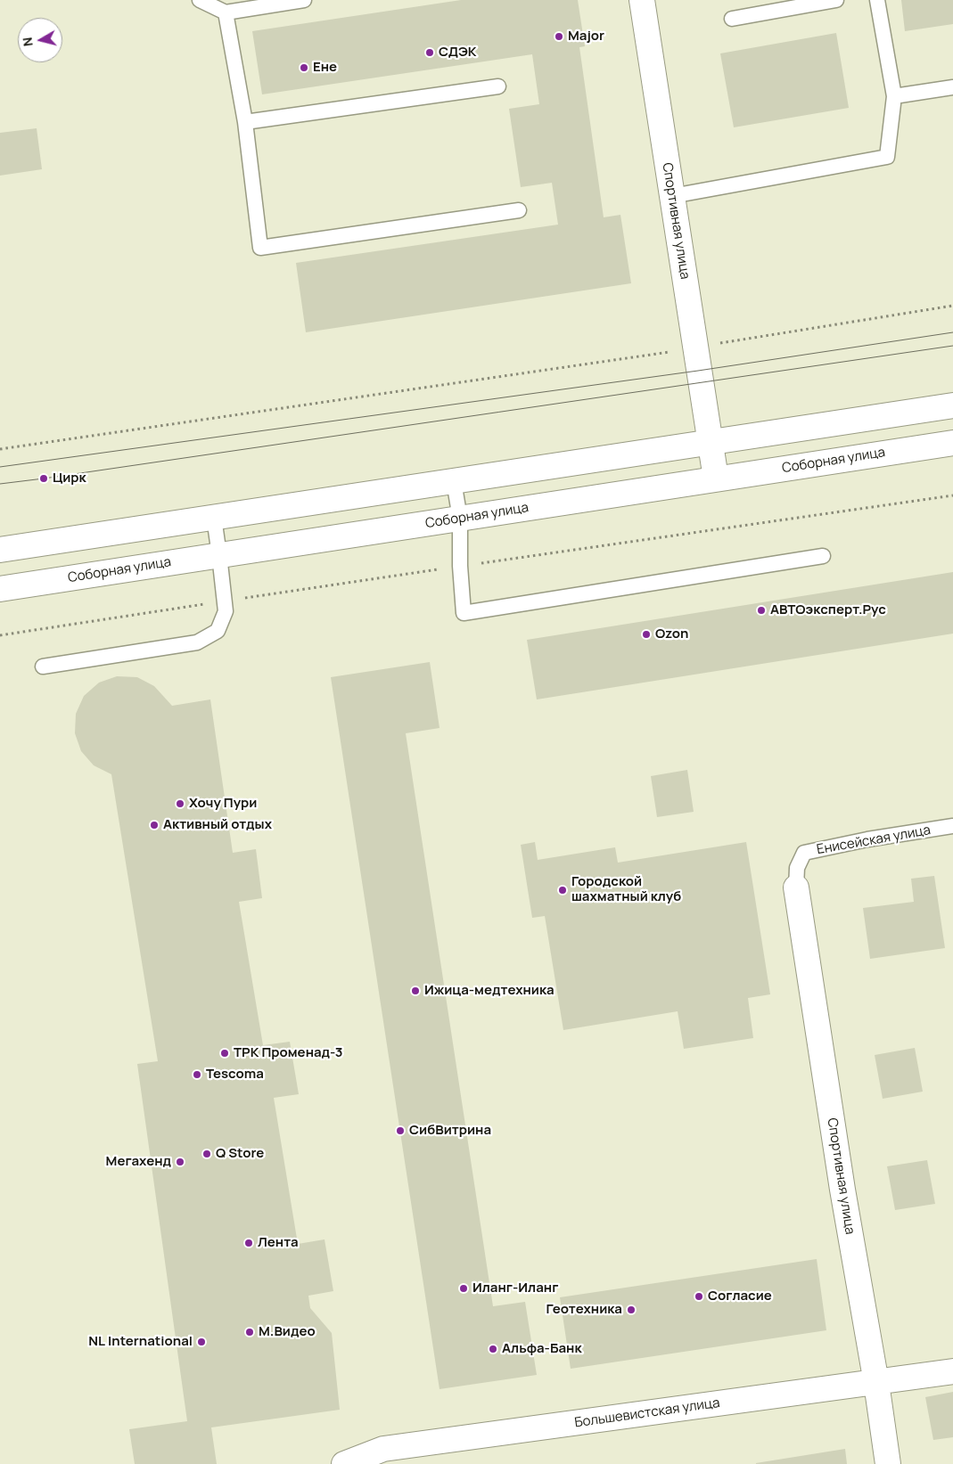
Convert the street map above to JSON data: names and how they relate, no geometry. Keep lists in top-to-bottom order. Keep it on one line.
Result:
{"streets":{"main road":["Спортивная улица","Соборная улица","Большевистская улица"],"lane":["Енисейская улица"]},"crossings":[["Спортивная улица","Соборная улица"],["Спортивная улица","Енисейская улица"],["Спортивная улица","Большевистская улица"]],"places":["Major","СДЭК","Ене","Цирк","АВТОэксперт.Рус","Ozon","Хочу Пури","Активный отдых","Городской шахматный клуб","Ижица-медтехника","ТРК Променад-3","Tescoma","СибВитрина","Q Store","Мегахенд","Лента","Иланг-Иланг","Согласие","Геотехника","М.Видео","NL International","Альфа-Банк"],"north":"left"}
